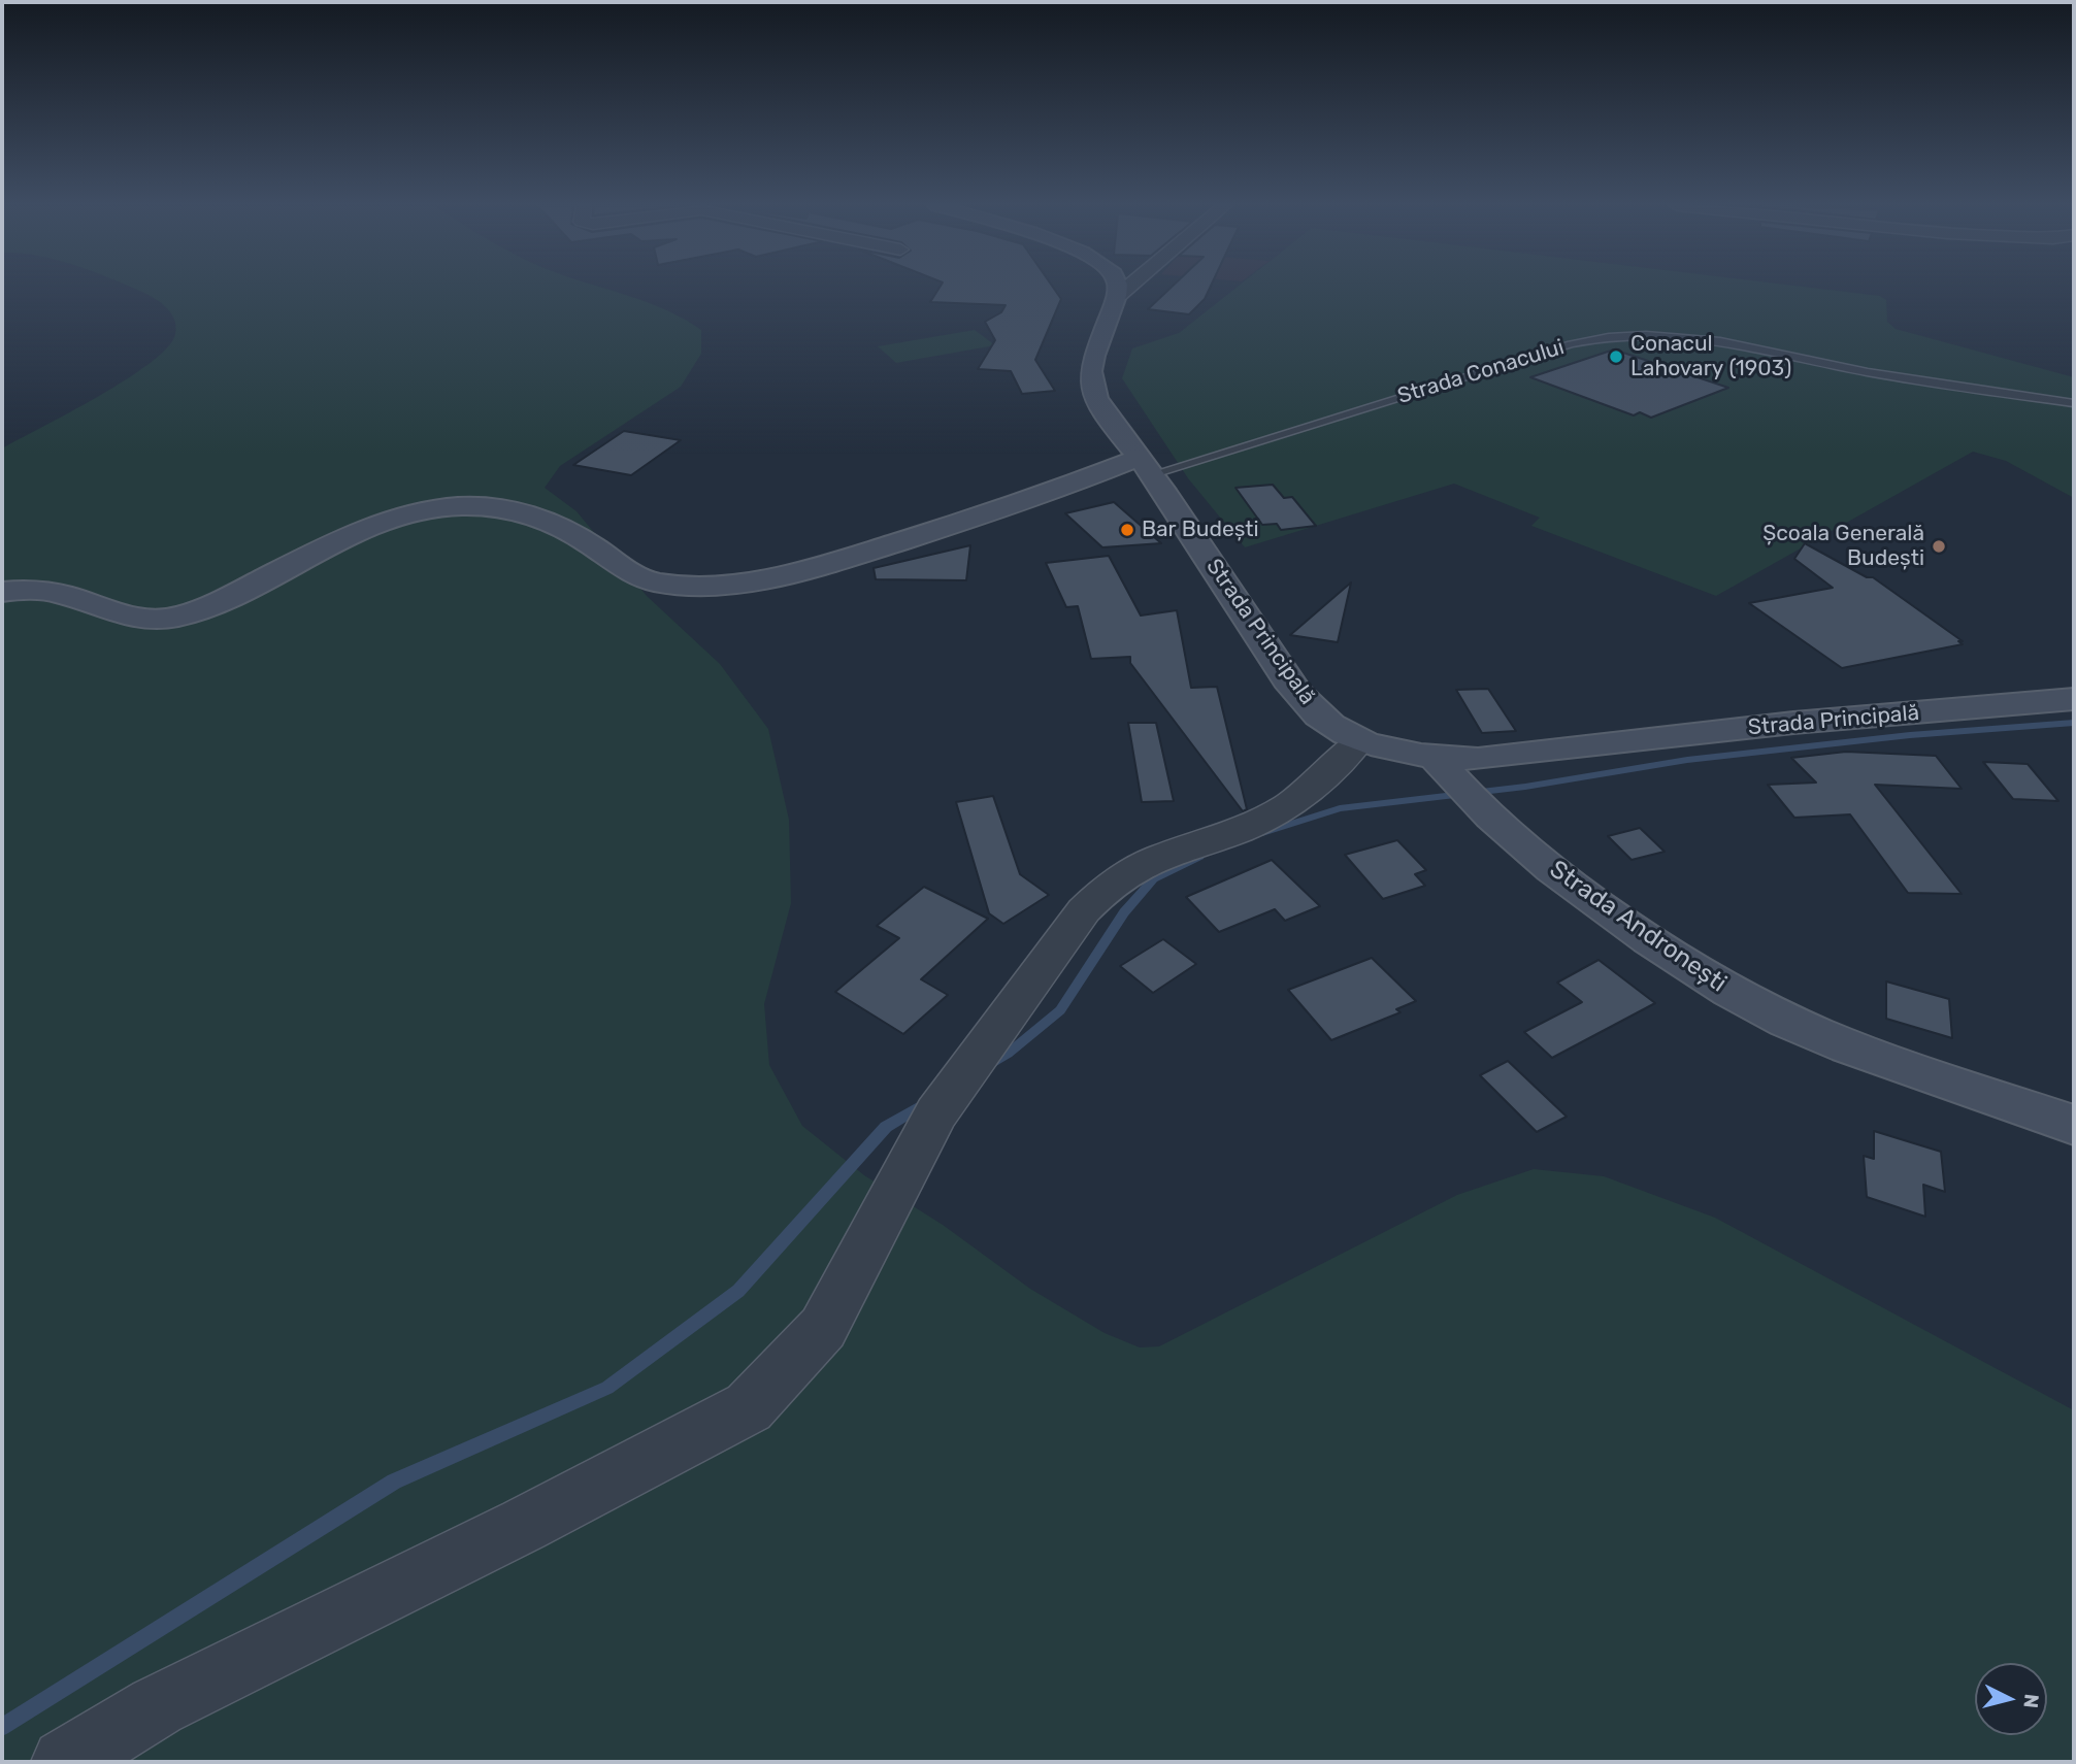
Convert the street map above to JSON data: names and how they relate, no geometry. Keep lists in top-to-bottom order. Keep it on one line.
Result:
{"streets":{"main road":["Strada Principală","Strada Andronești"],"lane":["Strada Conacului"]},"crossings":[["Strada Conacului","Strada Principală"],["Strada Principală","Strada Andronești"]],"places":["Conacul Lahovary (1903)","Bar Budești","Școala Generală Budești"],"north":"right"}
